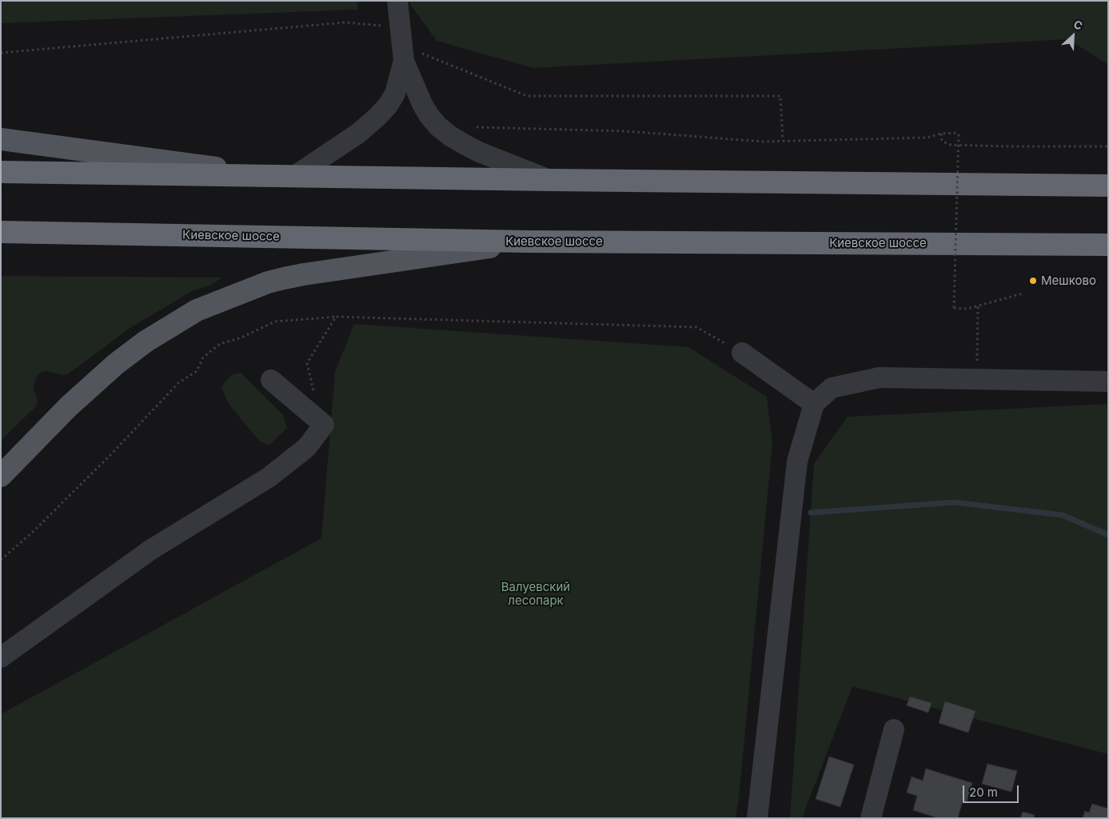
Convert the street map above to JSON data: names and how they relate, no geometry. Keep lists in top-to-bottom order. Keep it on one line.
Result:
{"streets":{"highway":["Киевское шоссе"]},"parks":["Валуевский лесопарк"],"places":["Мешково"],"scale_bar":"20 m","north":"top right"}
